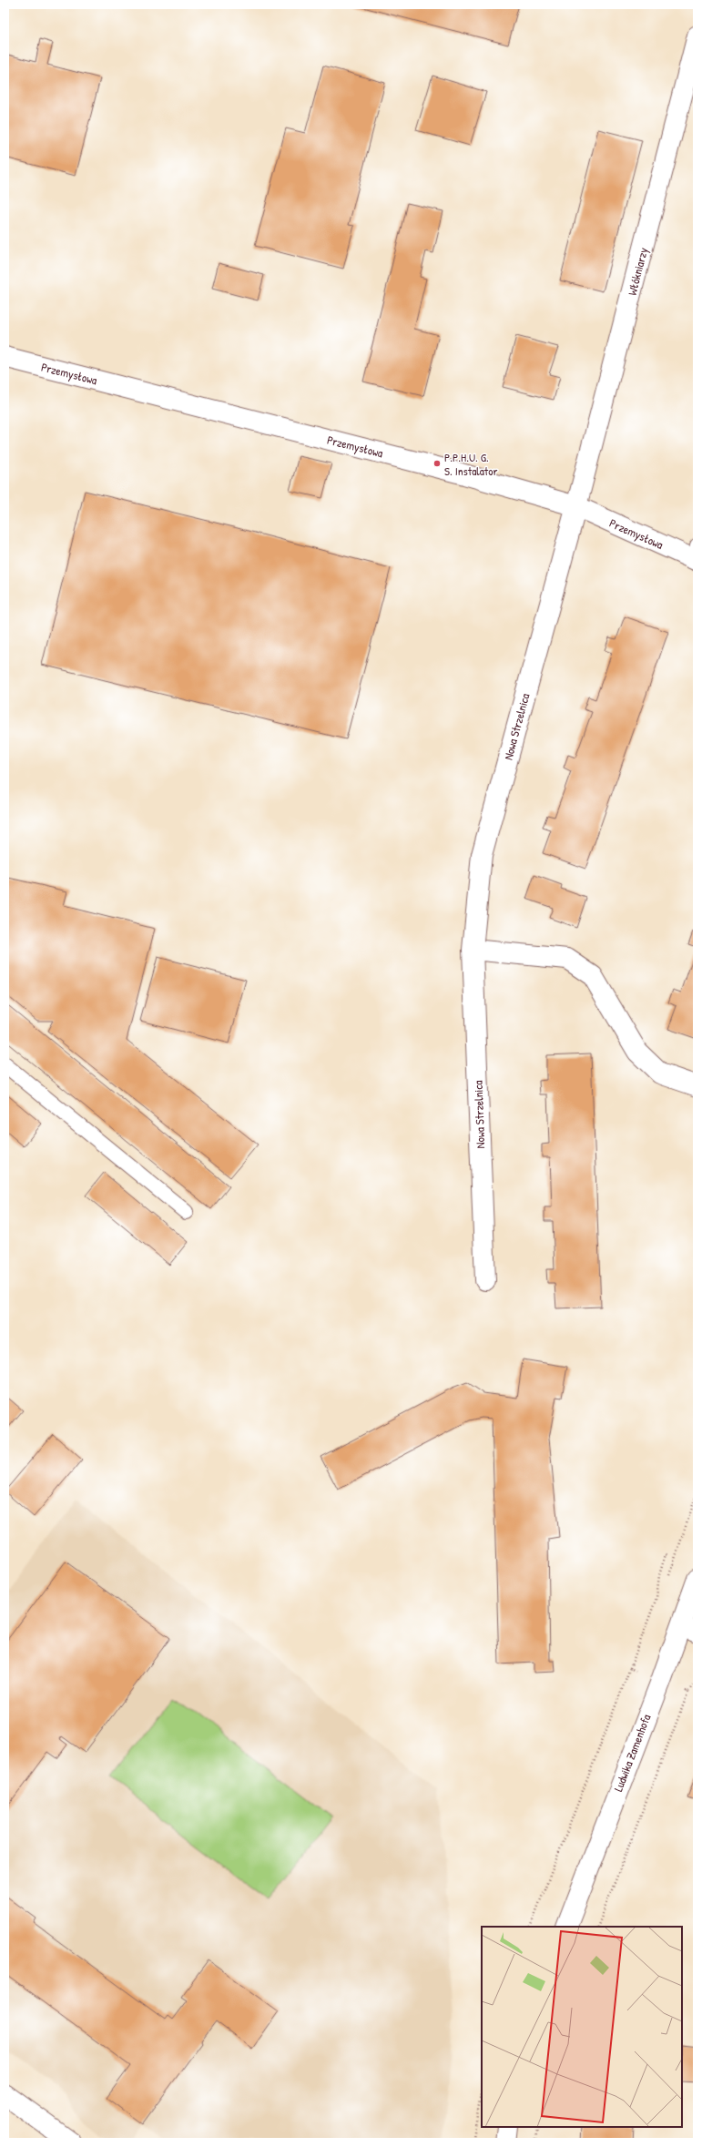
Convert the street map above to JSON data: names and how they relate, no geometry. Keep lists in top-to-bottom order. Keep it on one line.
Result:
{"streets":{"street":["Włókniarzy","Przemysłowa","Nowa Strzelnica","Ludwika Zamenhofa"]},"crossings":[["Włókniarzy","Przemysłowa"],["Włókniarzy","Nowa Strzelnica"],["Przemysłowa","Nowa Strzelnica"]],"places":["P.P.H.U. G. S. Instalator"]}
